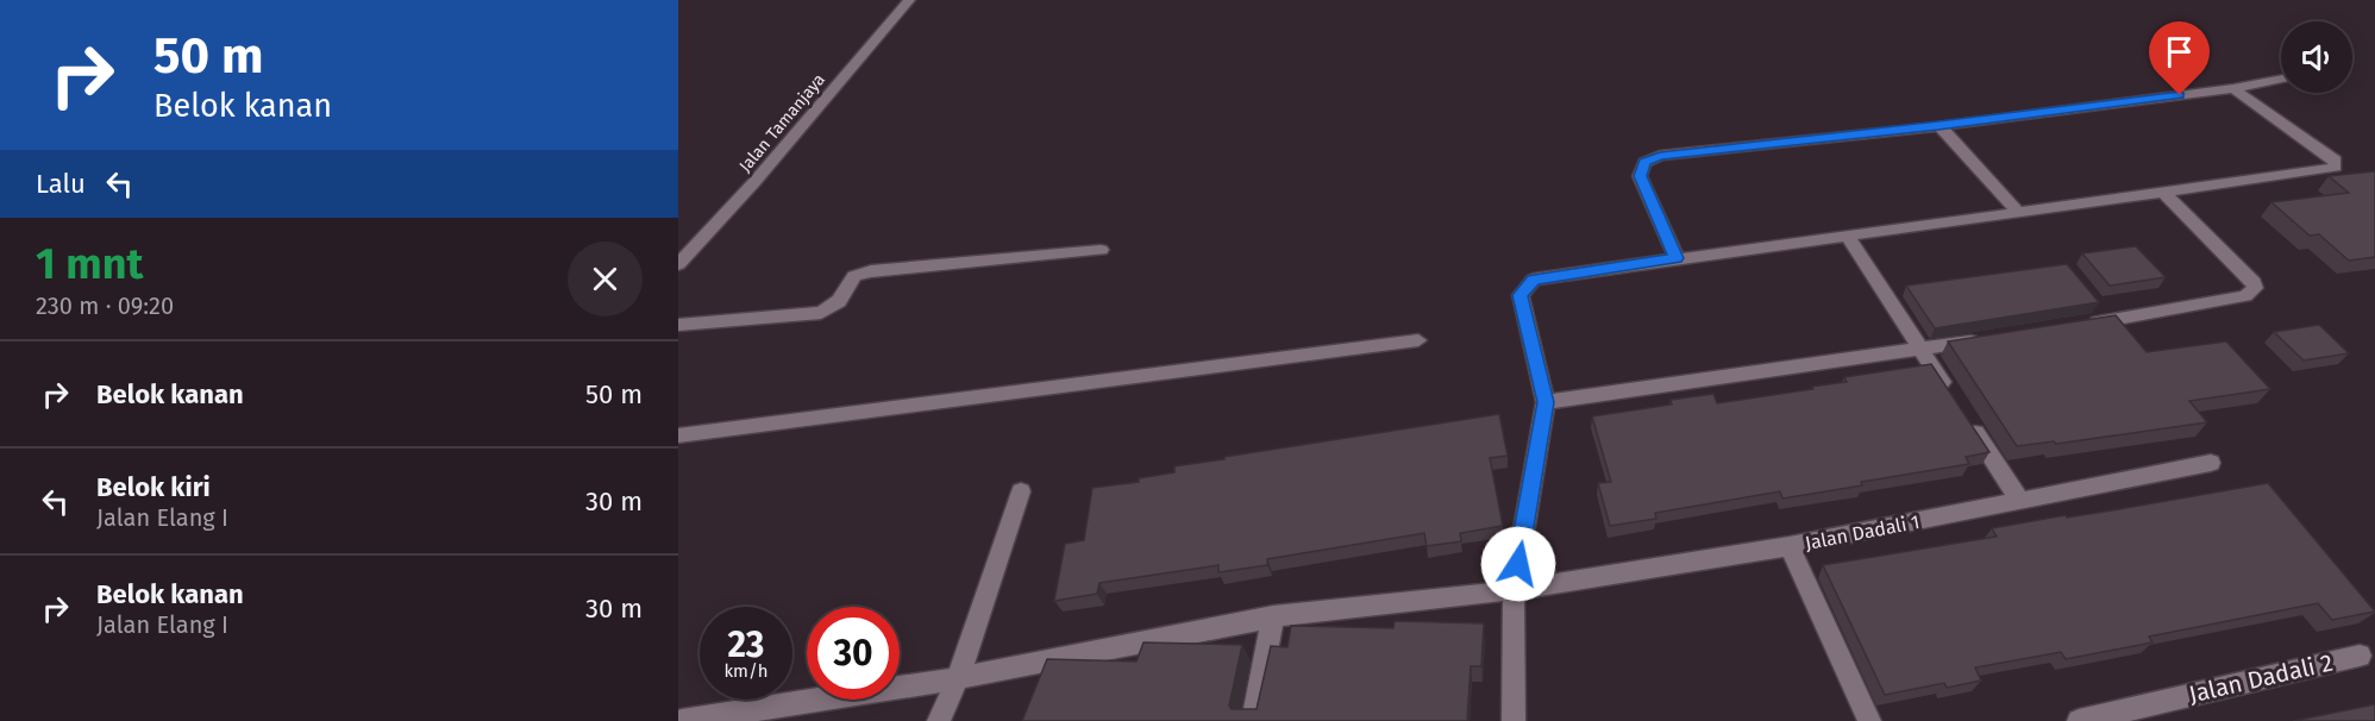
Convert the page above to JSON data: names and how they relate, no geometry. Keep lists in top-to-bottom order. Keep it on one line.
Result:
{"streets":{"street":["Jalan Tamanjaya","Jalan Dadali 1","Jalan Dadali 2"]},"page":{"turn":["50 m","Belok kanan"],"then":"Lalu","heading":["1 mnt","230 m · 09:20"],"list":[{"name":"Belok kanan","value":"50 m"},{"name":"Belok kiri","note":"Jalan Elang I","value":"30 m"},{"name":"Belok kanan","note":"Jalan Elang I","value":"30 m"}],"speed":"23 km/h","limit":"30"}}
